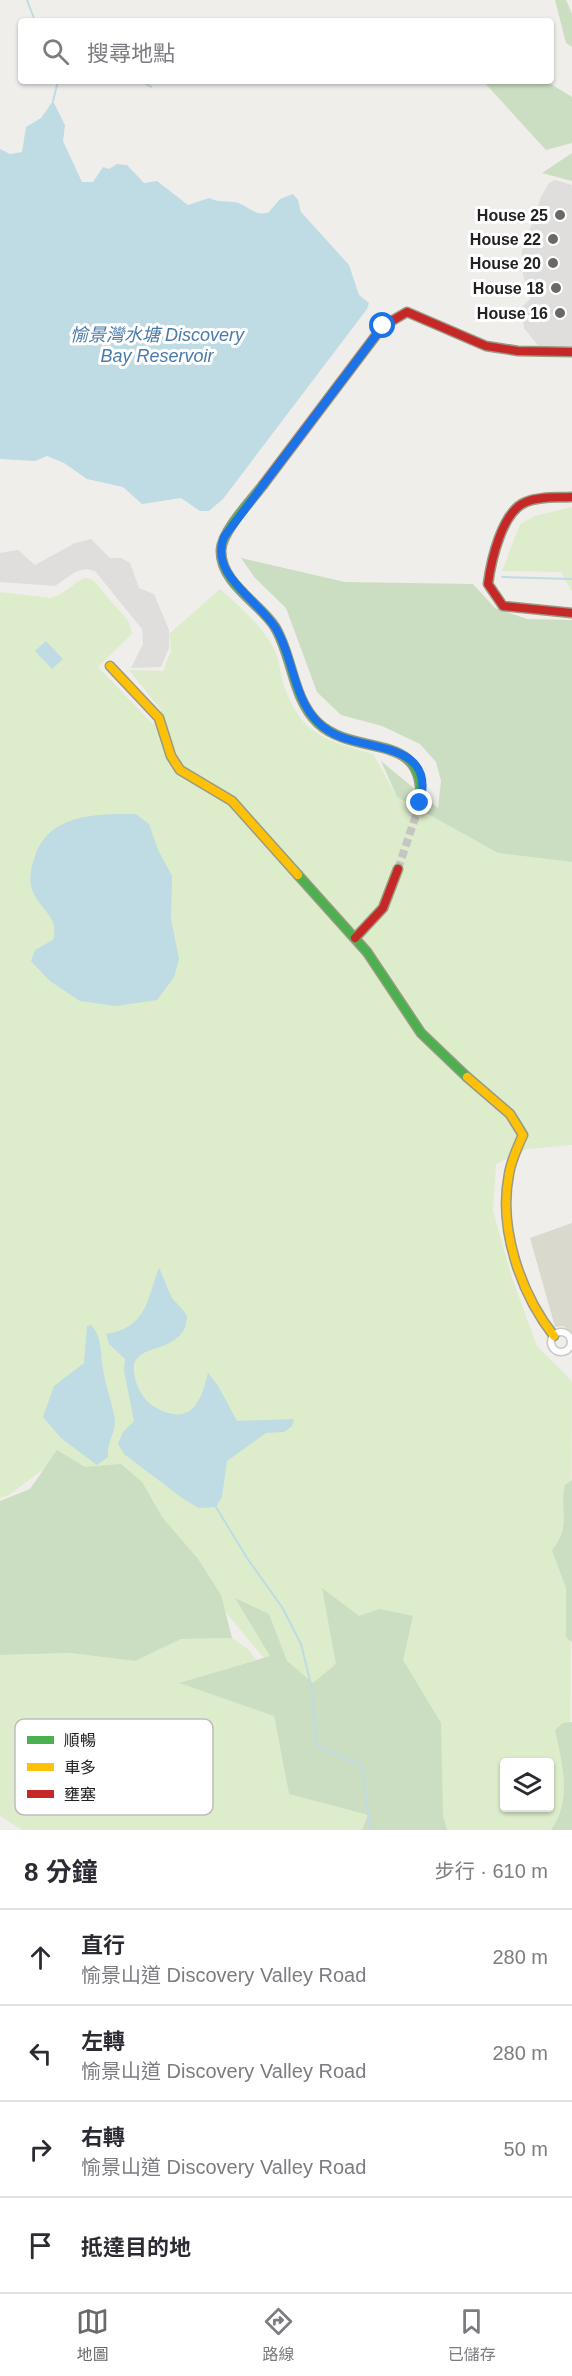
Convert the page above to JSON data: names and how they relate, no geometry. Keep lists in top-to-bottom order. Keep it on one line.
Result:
{"water":["愉景灣水塘 Discovery Bay Reservoir"],"places":["House 25","House 22","House 20","House 18","House 16"],"legend":["順暢","車多","壅塞"],"page":{"search":"搜尋地點","heading":["8 分鐘","步行 · 610 m"],"list":[["直行","愉景山道 Discovery Valley Road","280 m"],["左轉","愉景山道 Discovery Valley Road","280 m"],["右轉","愉景山道 Discovery Valley Road","50 m"],"抵達目的地"],"nav":["地圖","路線","已儲存"]}}
